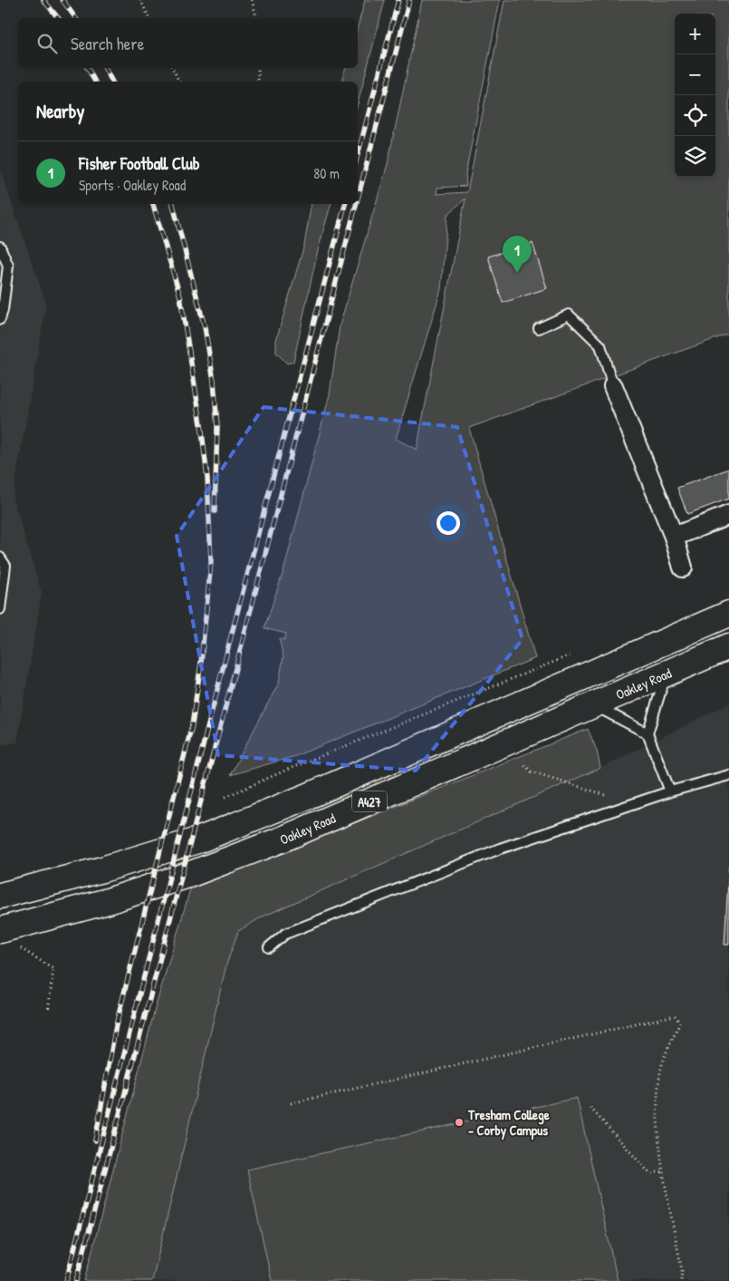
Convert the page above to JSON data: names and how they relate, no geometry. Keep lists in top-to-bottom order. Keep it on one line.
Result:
{"streets":{"highway":["Oakley Road","A427"]},"places":["Tresham College - Corby Campus"],"page":{"map_buttons":["+","−"],"search":"Search here","heading":"Nearby","list":[{"mark":"1","name":"Fisher Football Club","note":"Sports · Oakley Road","value":"80 m"}],"pins":"1"}}
